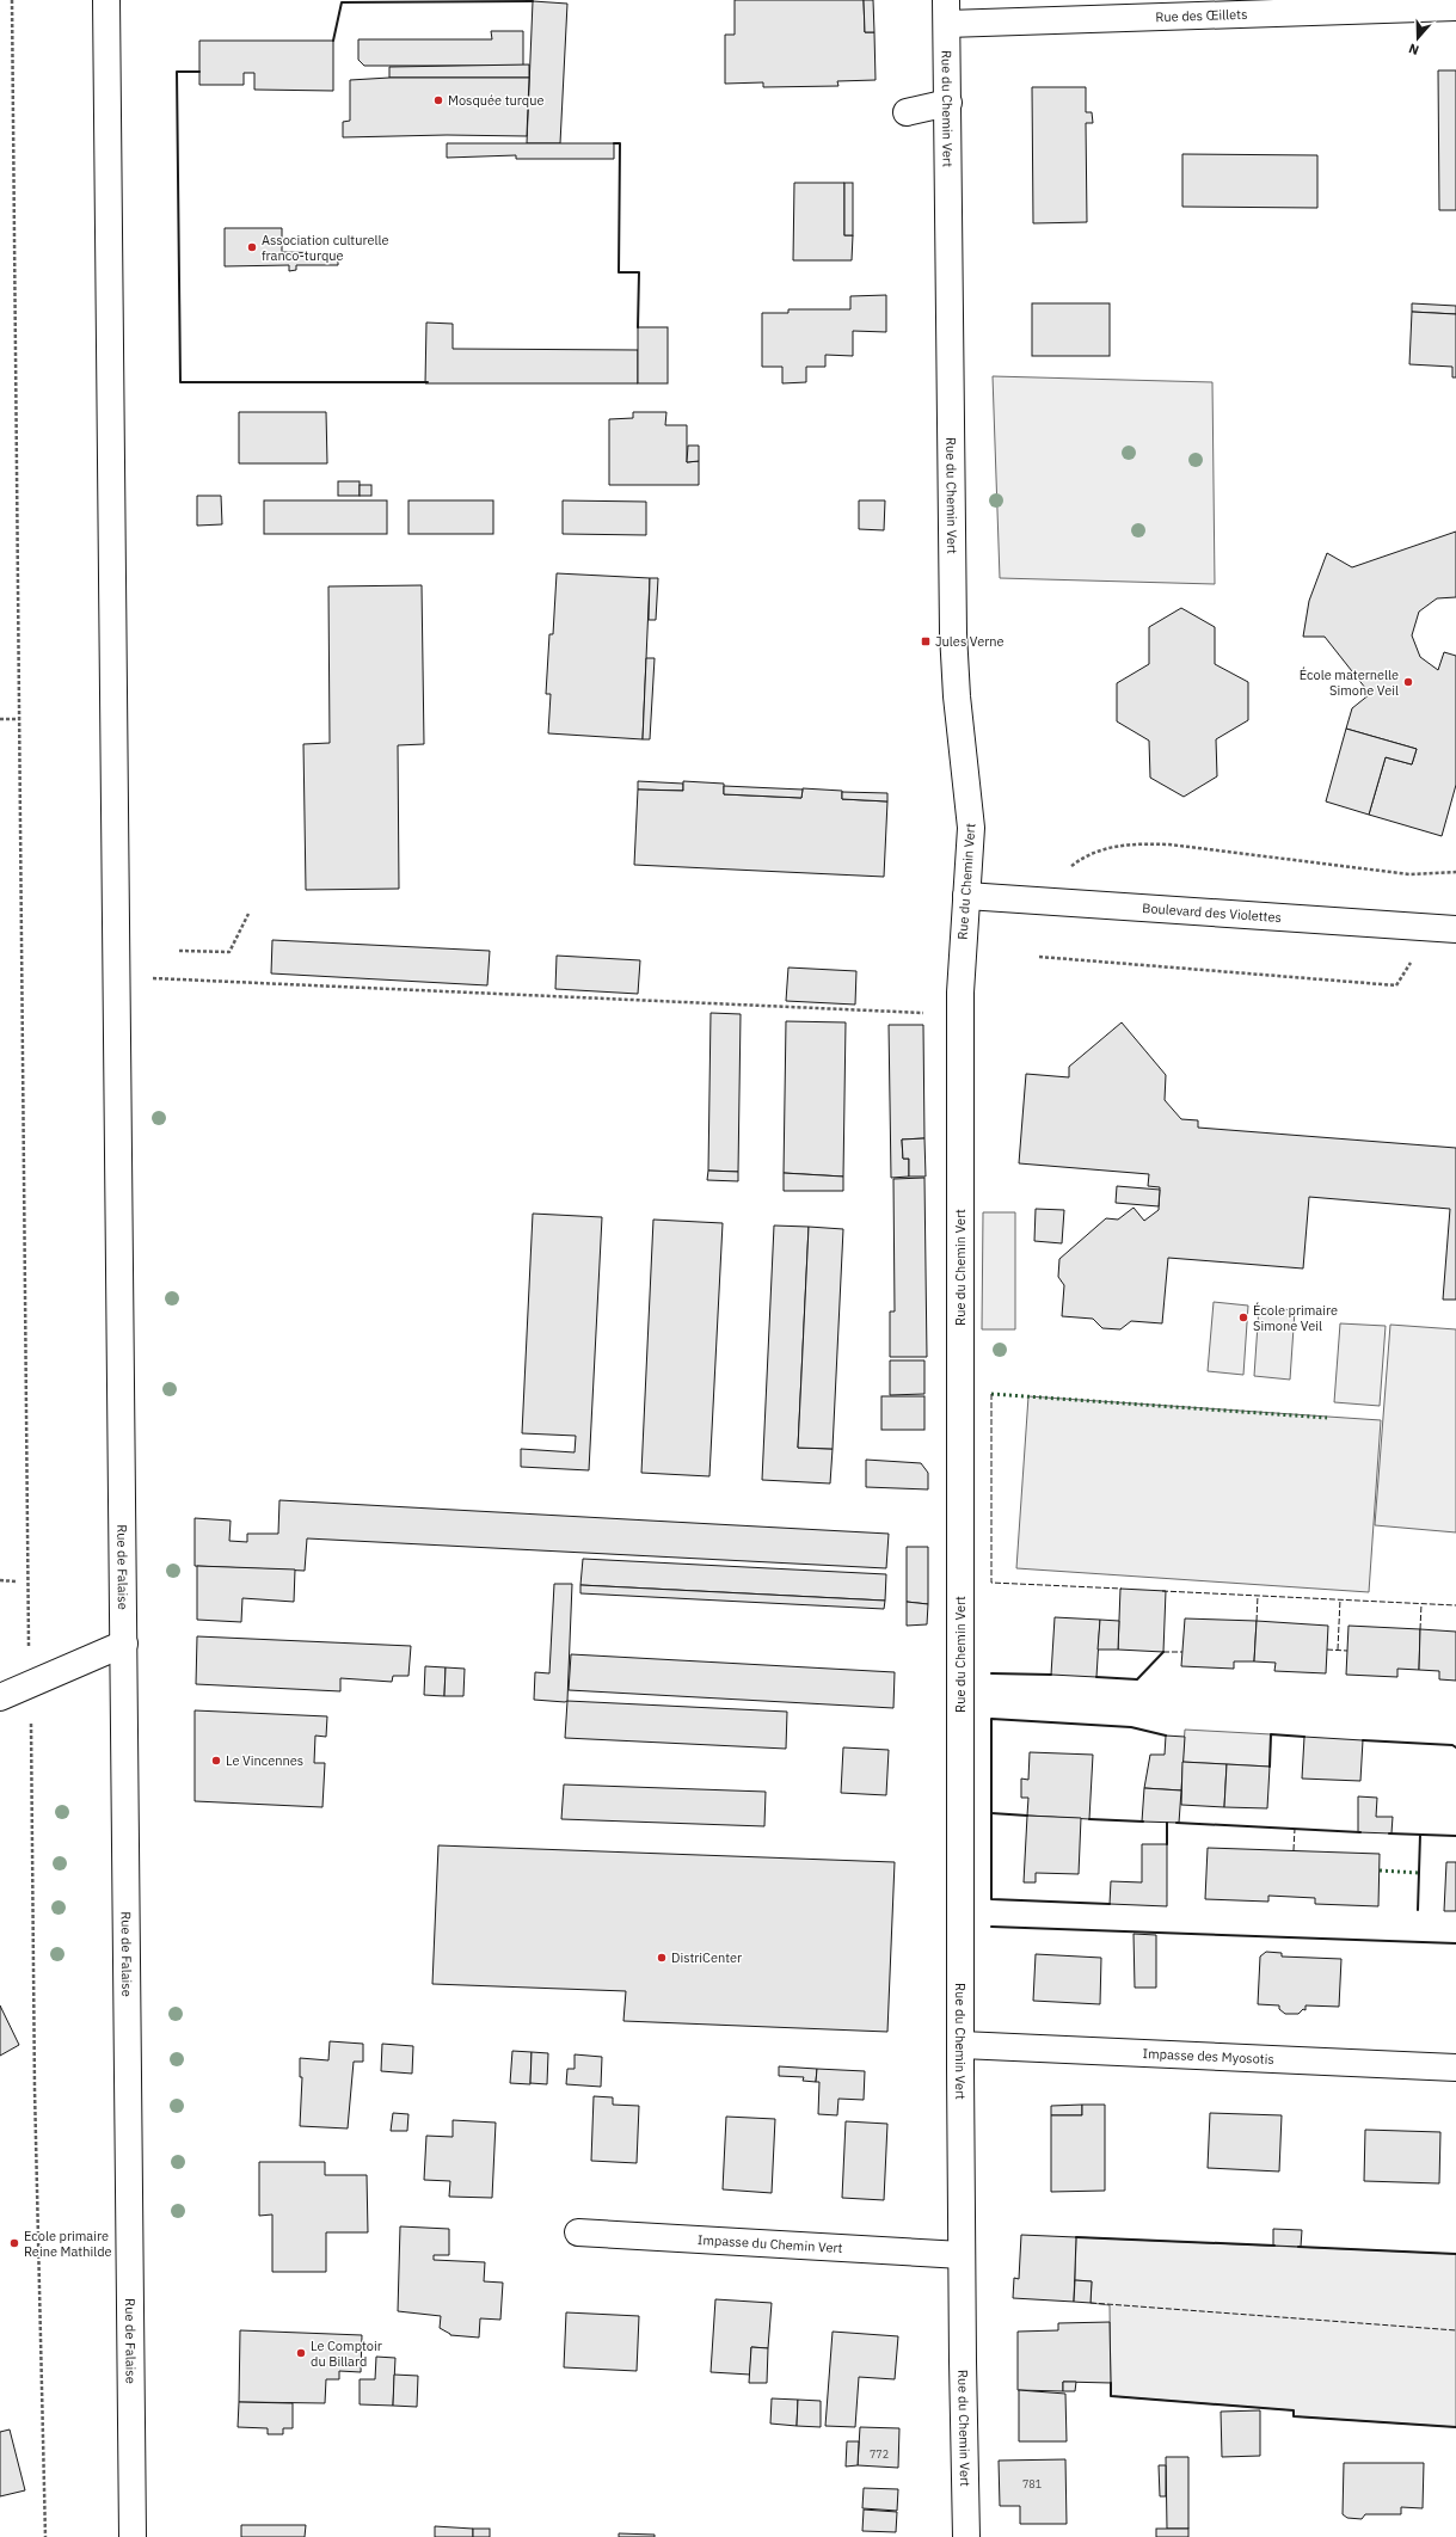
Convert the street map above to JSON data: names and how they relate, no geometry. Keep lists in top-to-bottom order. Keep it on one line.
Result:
{"streets":{"street":["Rue des Œillets","Rue du Chemin Vert","Boulevard des Violettes","Rue de Falaise","Impasse des Myosotis","Impasse du Chemin Vert"]},"crossings":[["Rue des Œillets","Rue du Chemin Vert"],["Rue du Chemin Vert","Boulevard des Violettes"],["Rue du Chemin Vert","Impasse des Myosotis"],["Rue du Chemin Vert","Impasse du Chemin Vert"]],"places":{"other":["Mosquée turque","Association culturelle franco-turque","École maternelle Simone Veil","École primaire Simone Veil","Le Vincennes","DistriCenter","Ecole primaire Reine Mathilde","Le Comptoir du Billard"],"transit":["Jules Verne"]},"house_numbers":["772","781"],"north":"bottom"}
